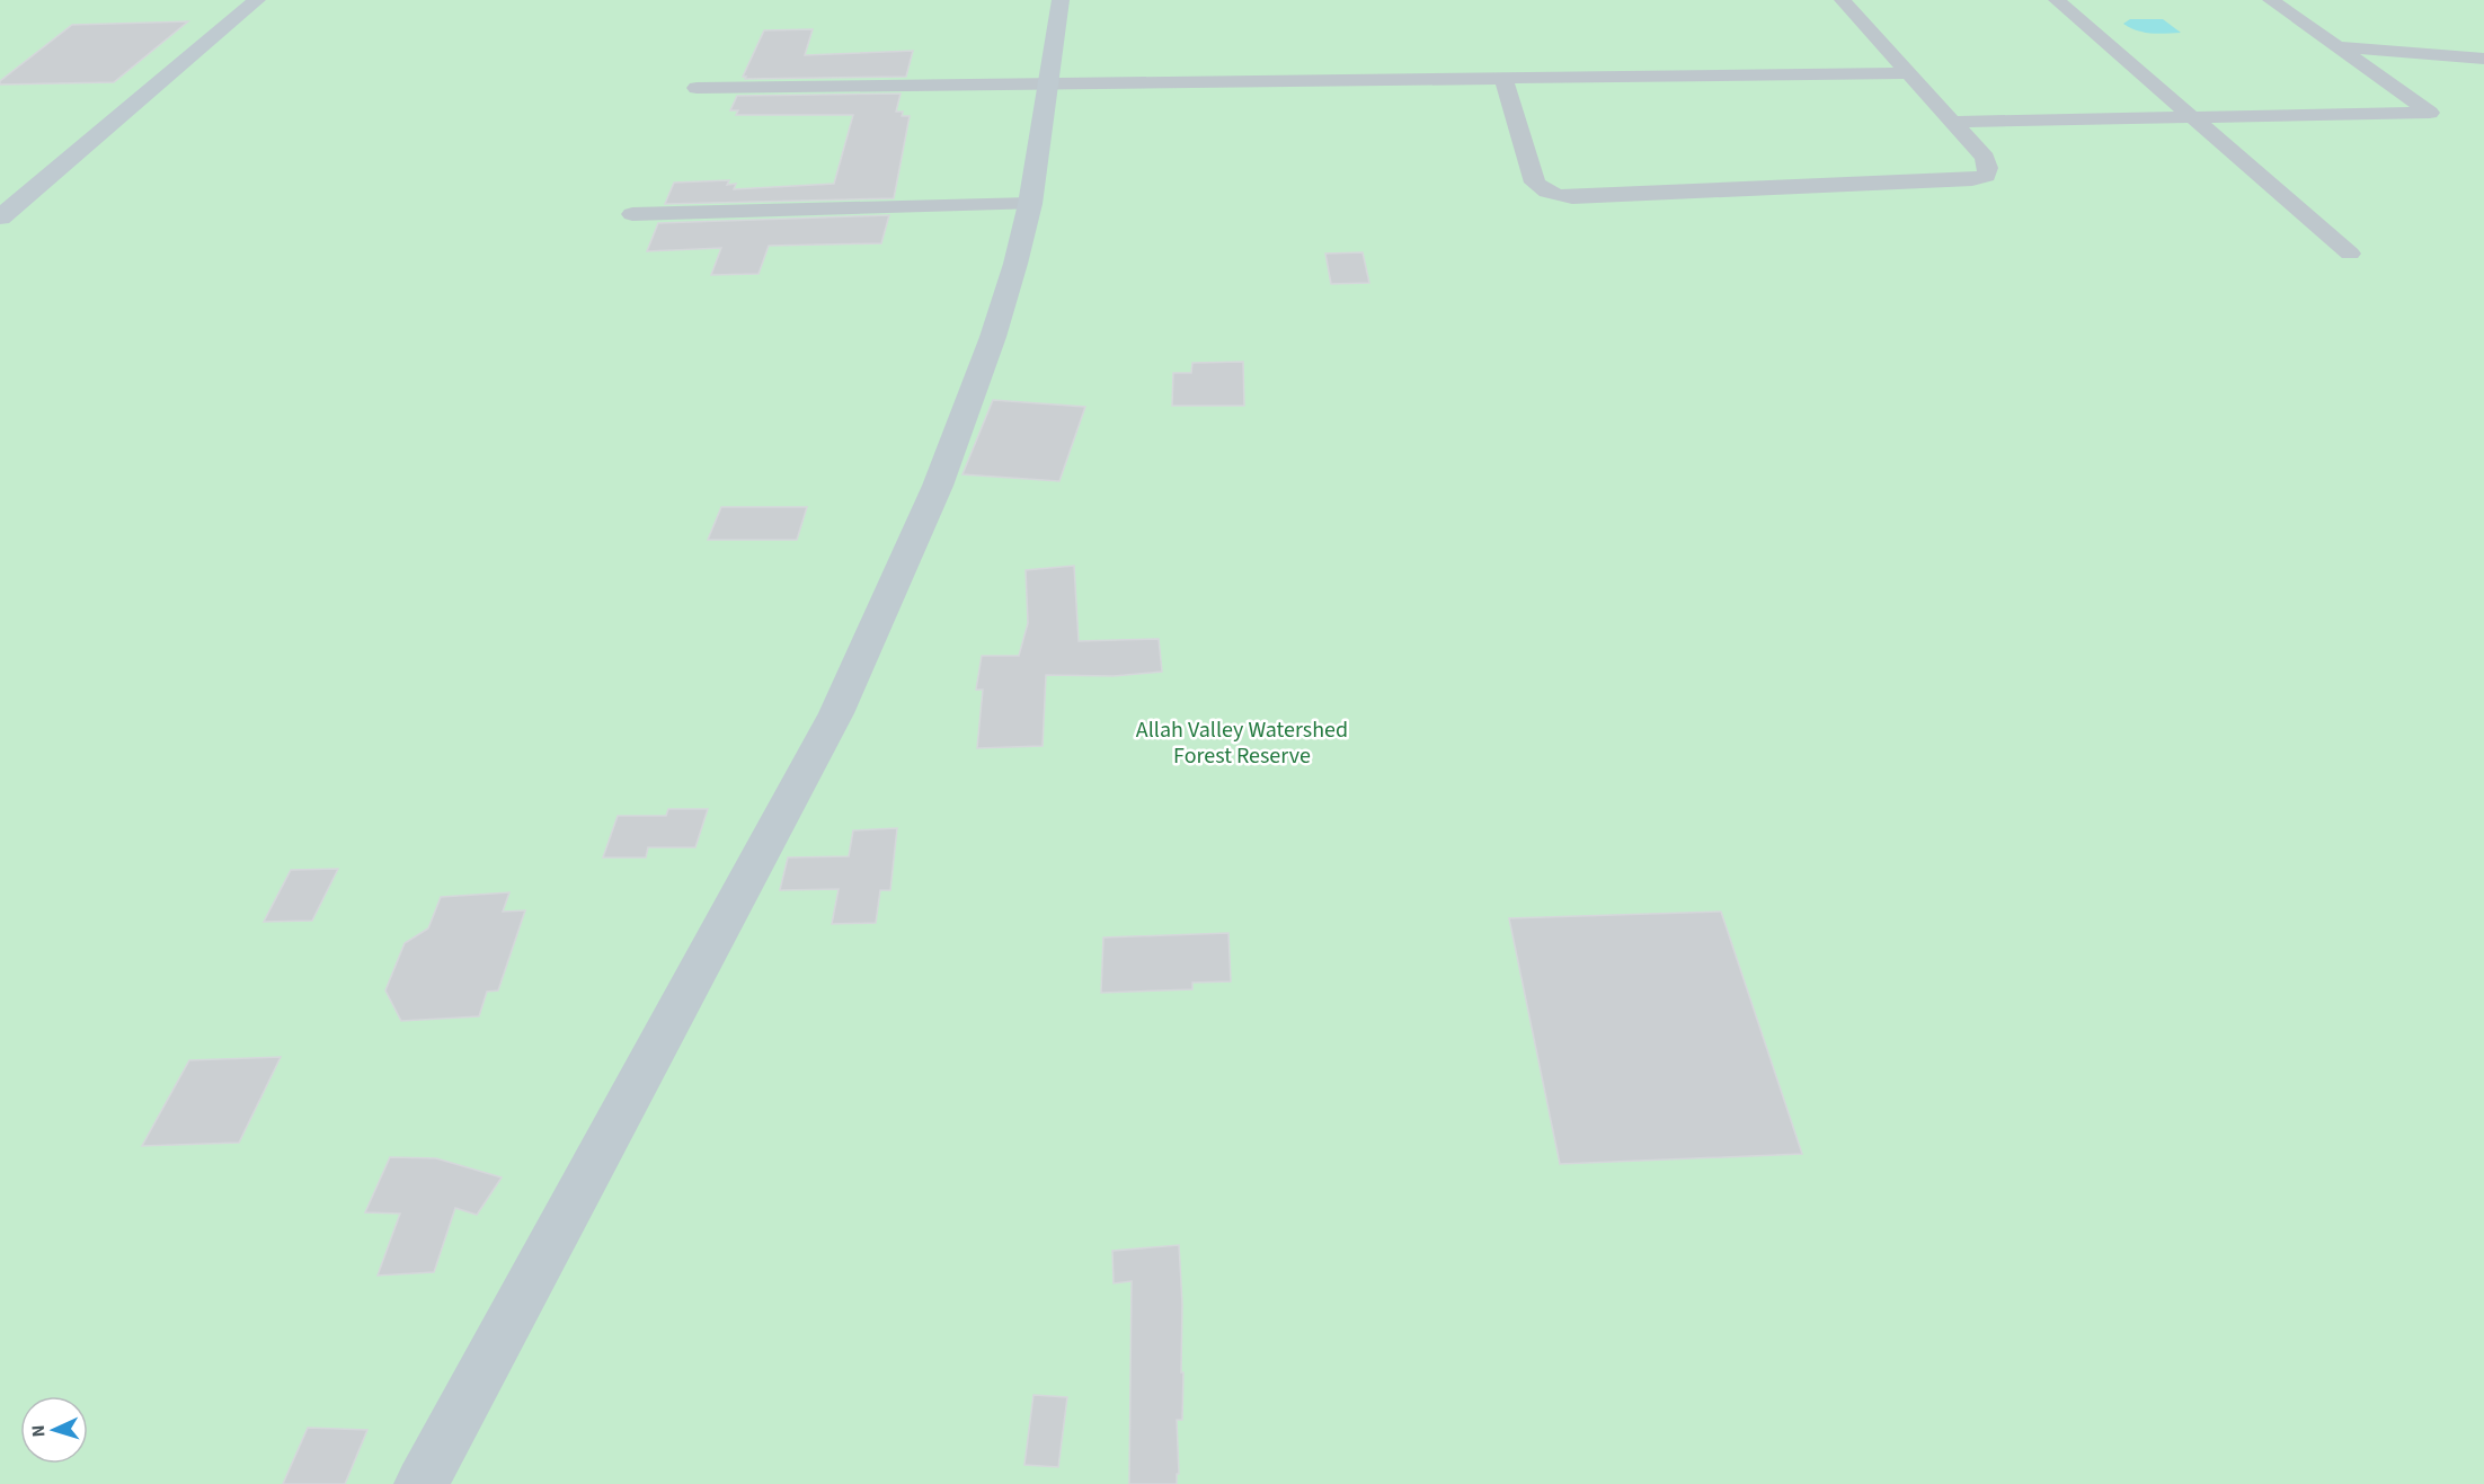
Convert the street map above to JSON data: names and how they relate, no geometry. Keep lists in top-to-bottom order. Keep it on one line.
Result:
{"parks":["Allah Valley Watershed Forest Reserve"],"north":"left"}
